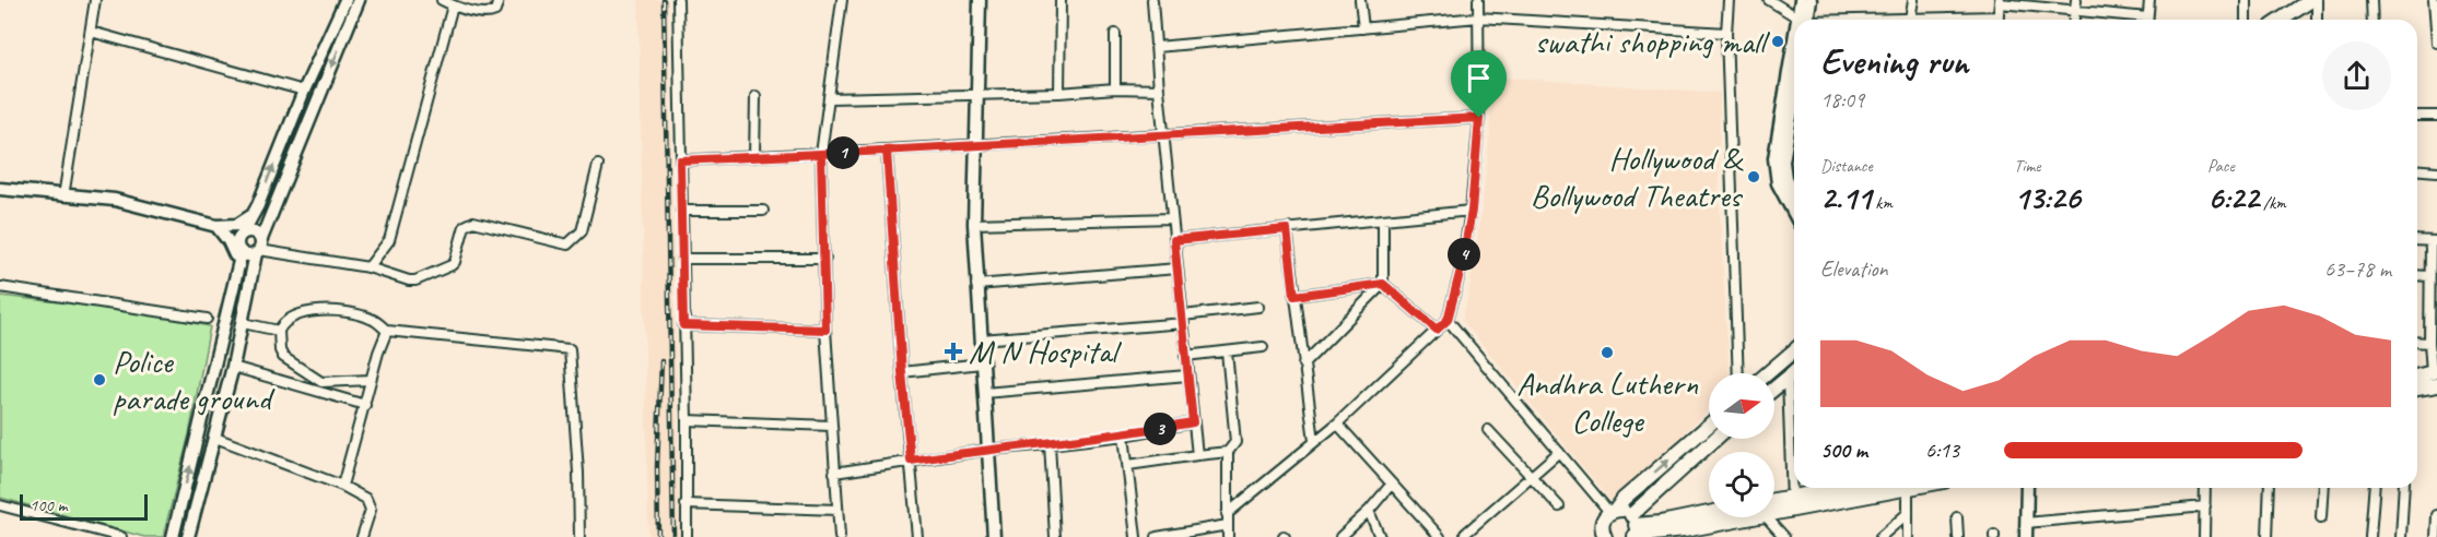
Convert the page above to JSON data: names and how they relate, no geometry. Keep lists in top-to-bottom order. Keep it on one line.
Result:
{"places":{"other":["swathi shopping mall","Hollywood & Bollywood Theatres","Andhra Luthern College","Police parade ground"],"health":["M N Hospital"]},"scale_bar":"100 m","north":"right","page":{"heading":["Evening run","18:09"],"stats":[["Distance","2.11 km"],["Time","13:26"],["Pace","6:22 /km"]],"pins":["1","4","3"],"chart":["Elevation","63–78 m"],"list":[{"name":"500 m","note":"6:13"}],"scale":"100 m"}}
